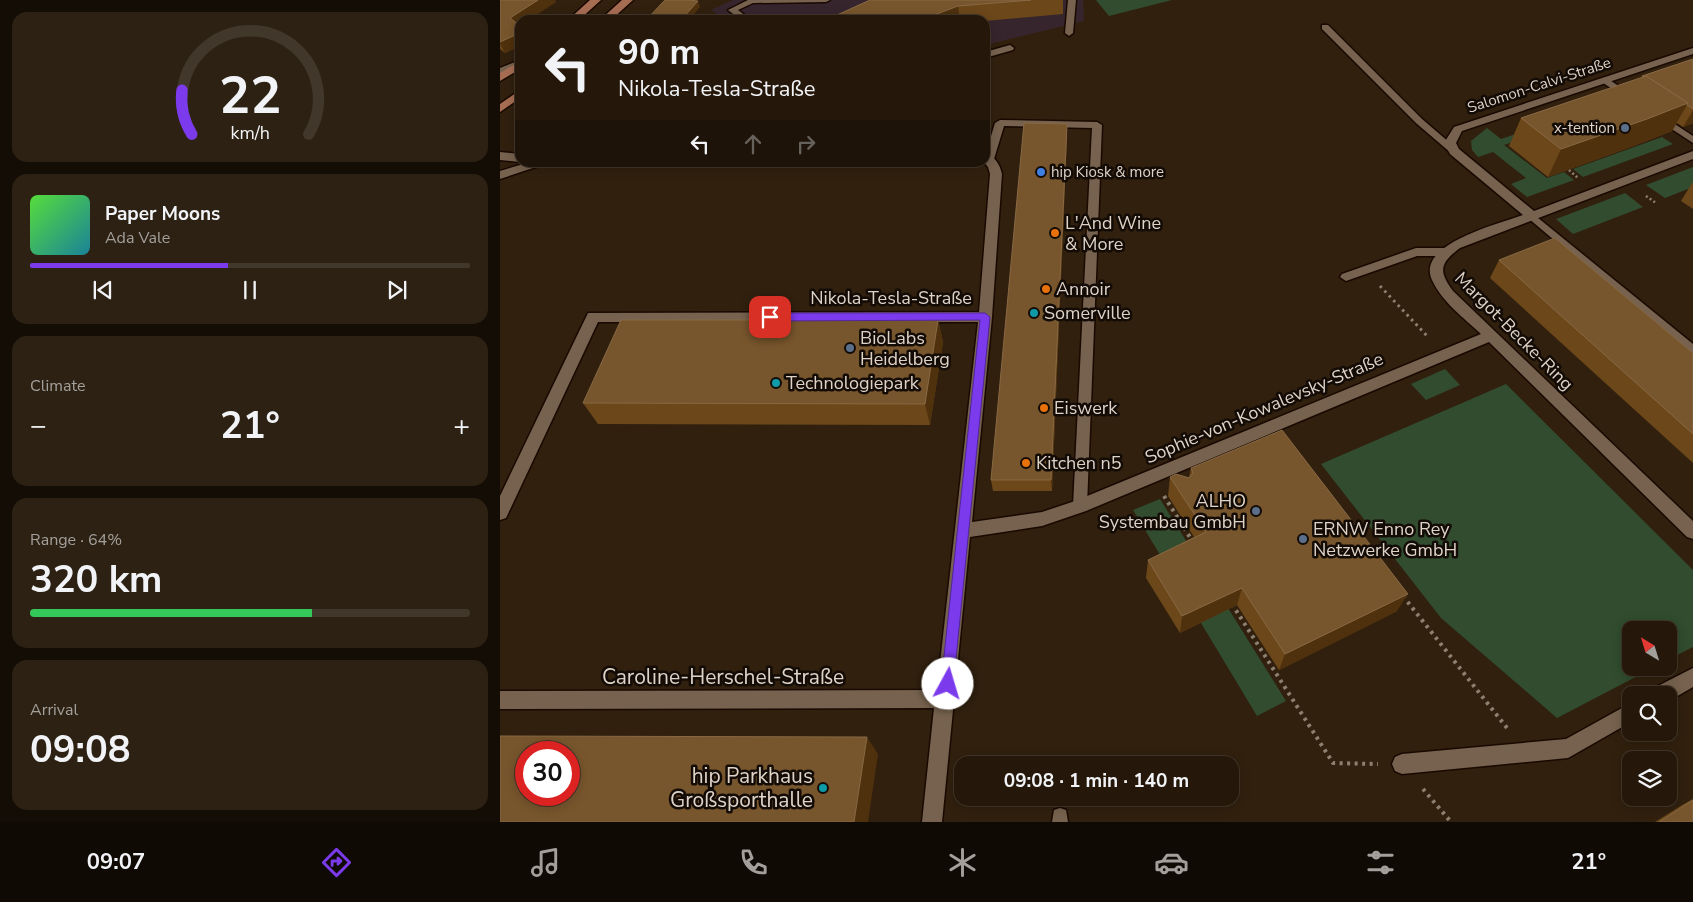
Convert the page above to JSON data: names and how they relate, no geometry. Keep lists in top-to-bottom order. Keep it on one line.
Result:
{"streets":{"street":["Salomon-Calvi-Straße","Nikola-Tesla-Straße","Margot-Becke-Ring","Sophie-von-Kowalevsky-Straße","Caroline-Herschel-Straße"]},"crossings":[["Margot-Becke-Ring","Sophie-von-Kowalevsky-Straße"]],"places":["x-tention","hip Kiosk & more","L'And Wine & More","Annoir","Somerville","BioLabs Heidelberg","Technologiepark","Eiswerk","Kitchen n5","ALHO Systembau GmbH","ERNW Enno Rey Netzwerke GmbH","hip Parkhaus Großsporthalle"],"north":"top left","page":{"turn":["90 m","Nikola-Tesla-Straße"],"song":["Paper Moons","Ada Vale"],"tile":["Climate",["Range · 64%","320 km"],["Arrival","09:08"]],"heat":["−","21°","+"],"limit":"30","trip":"09:08 · 1 min · 140 m","tabs":["09:07","21°"],"gauge":["22","km/h"]}}
